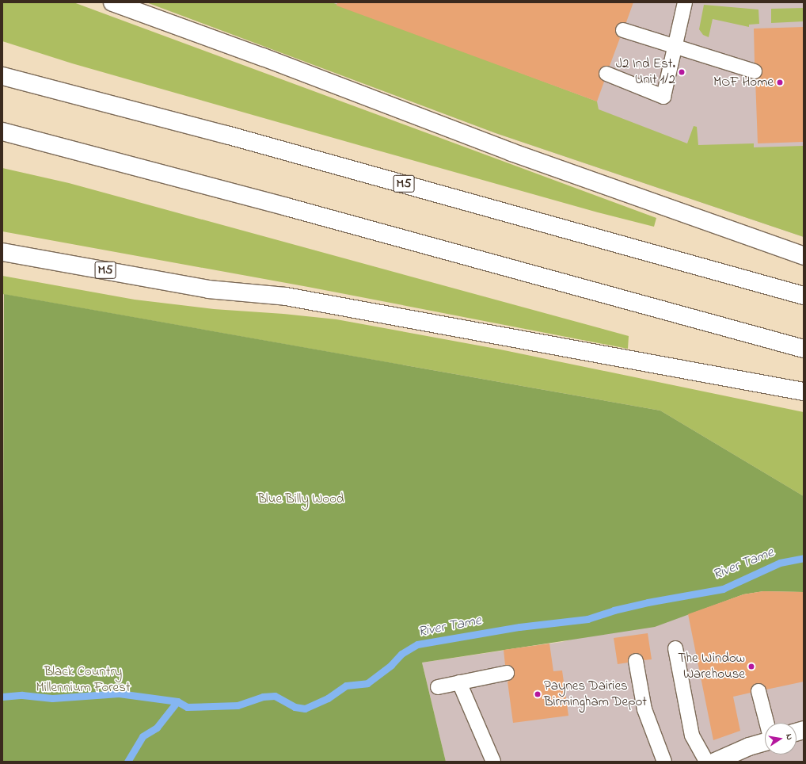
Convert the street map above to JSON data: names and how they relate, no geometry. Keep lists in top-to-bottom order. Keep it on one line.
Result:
{"streets":{"main road":["M5"]},"water":["River Tame"],"parks":["Blue Billy Wood","Black Country Millennium Forest"],"places":["J2 Ind Est. Unit 1/2","MOF Home","The Window Warehouse","Paynes Dairies Birmingham Depot"],"north":"right"}
